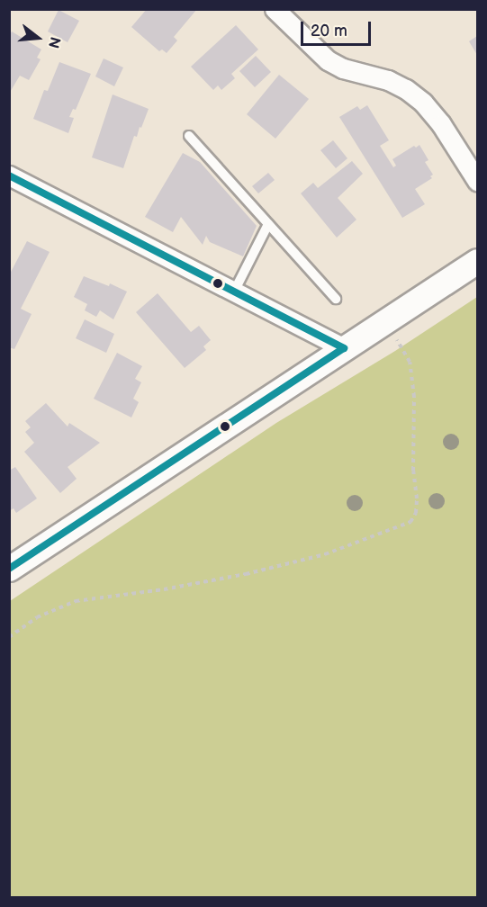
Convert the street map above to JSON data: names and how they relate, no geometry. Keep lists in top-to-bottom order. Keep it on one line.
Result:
{"scale_bar":"20 m","north":"right"}
